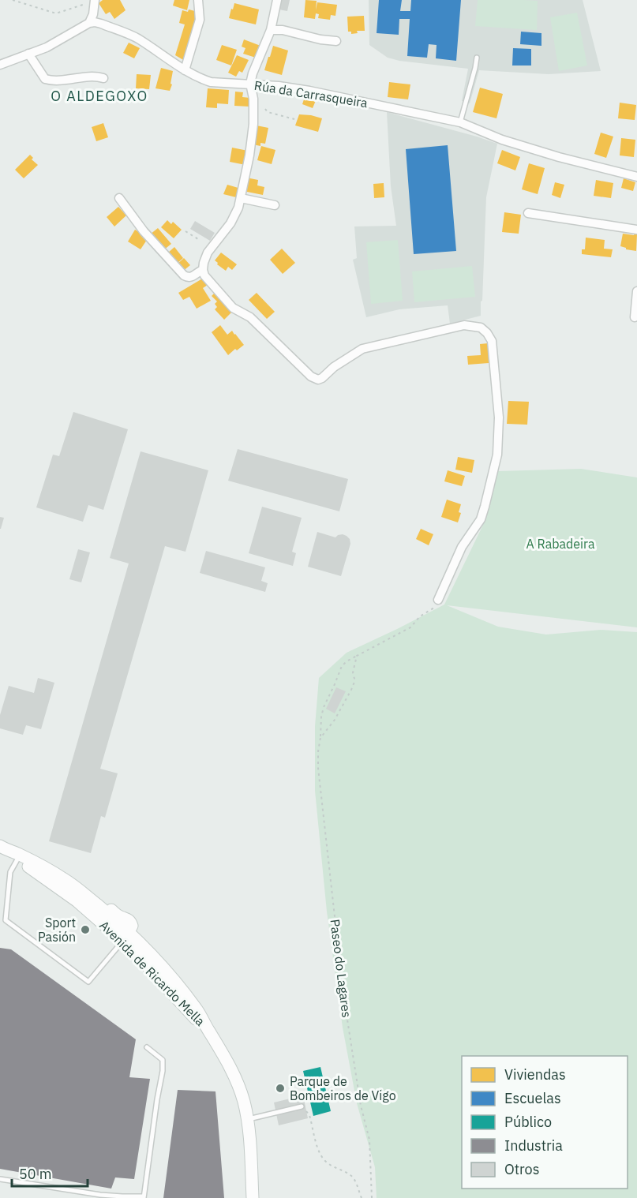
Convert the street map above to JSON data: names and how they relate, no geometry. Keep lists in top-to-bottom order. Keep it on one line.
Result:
{"streets":{"main road":["Avenida de Ricardo Mella"],"street":["Rúa da Carrasqueira"],"path":["Paseo do Lagares"]},"districts":["O ALDEGOXO"],"parks":["A Rabadeira"],"places":["Sport Pasión","Parque de Bombeiros de Vigo"],"legend":["Viviendas","Escuelas","Público","Industria","Otros"],"scale_bar":"50 m"}
